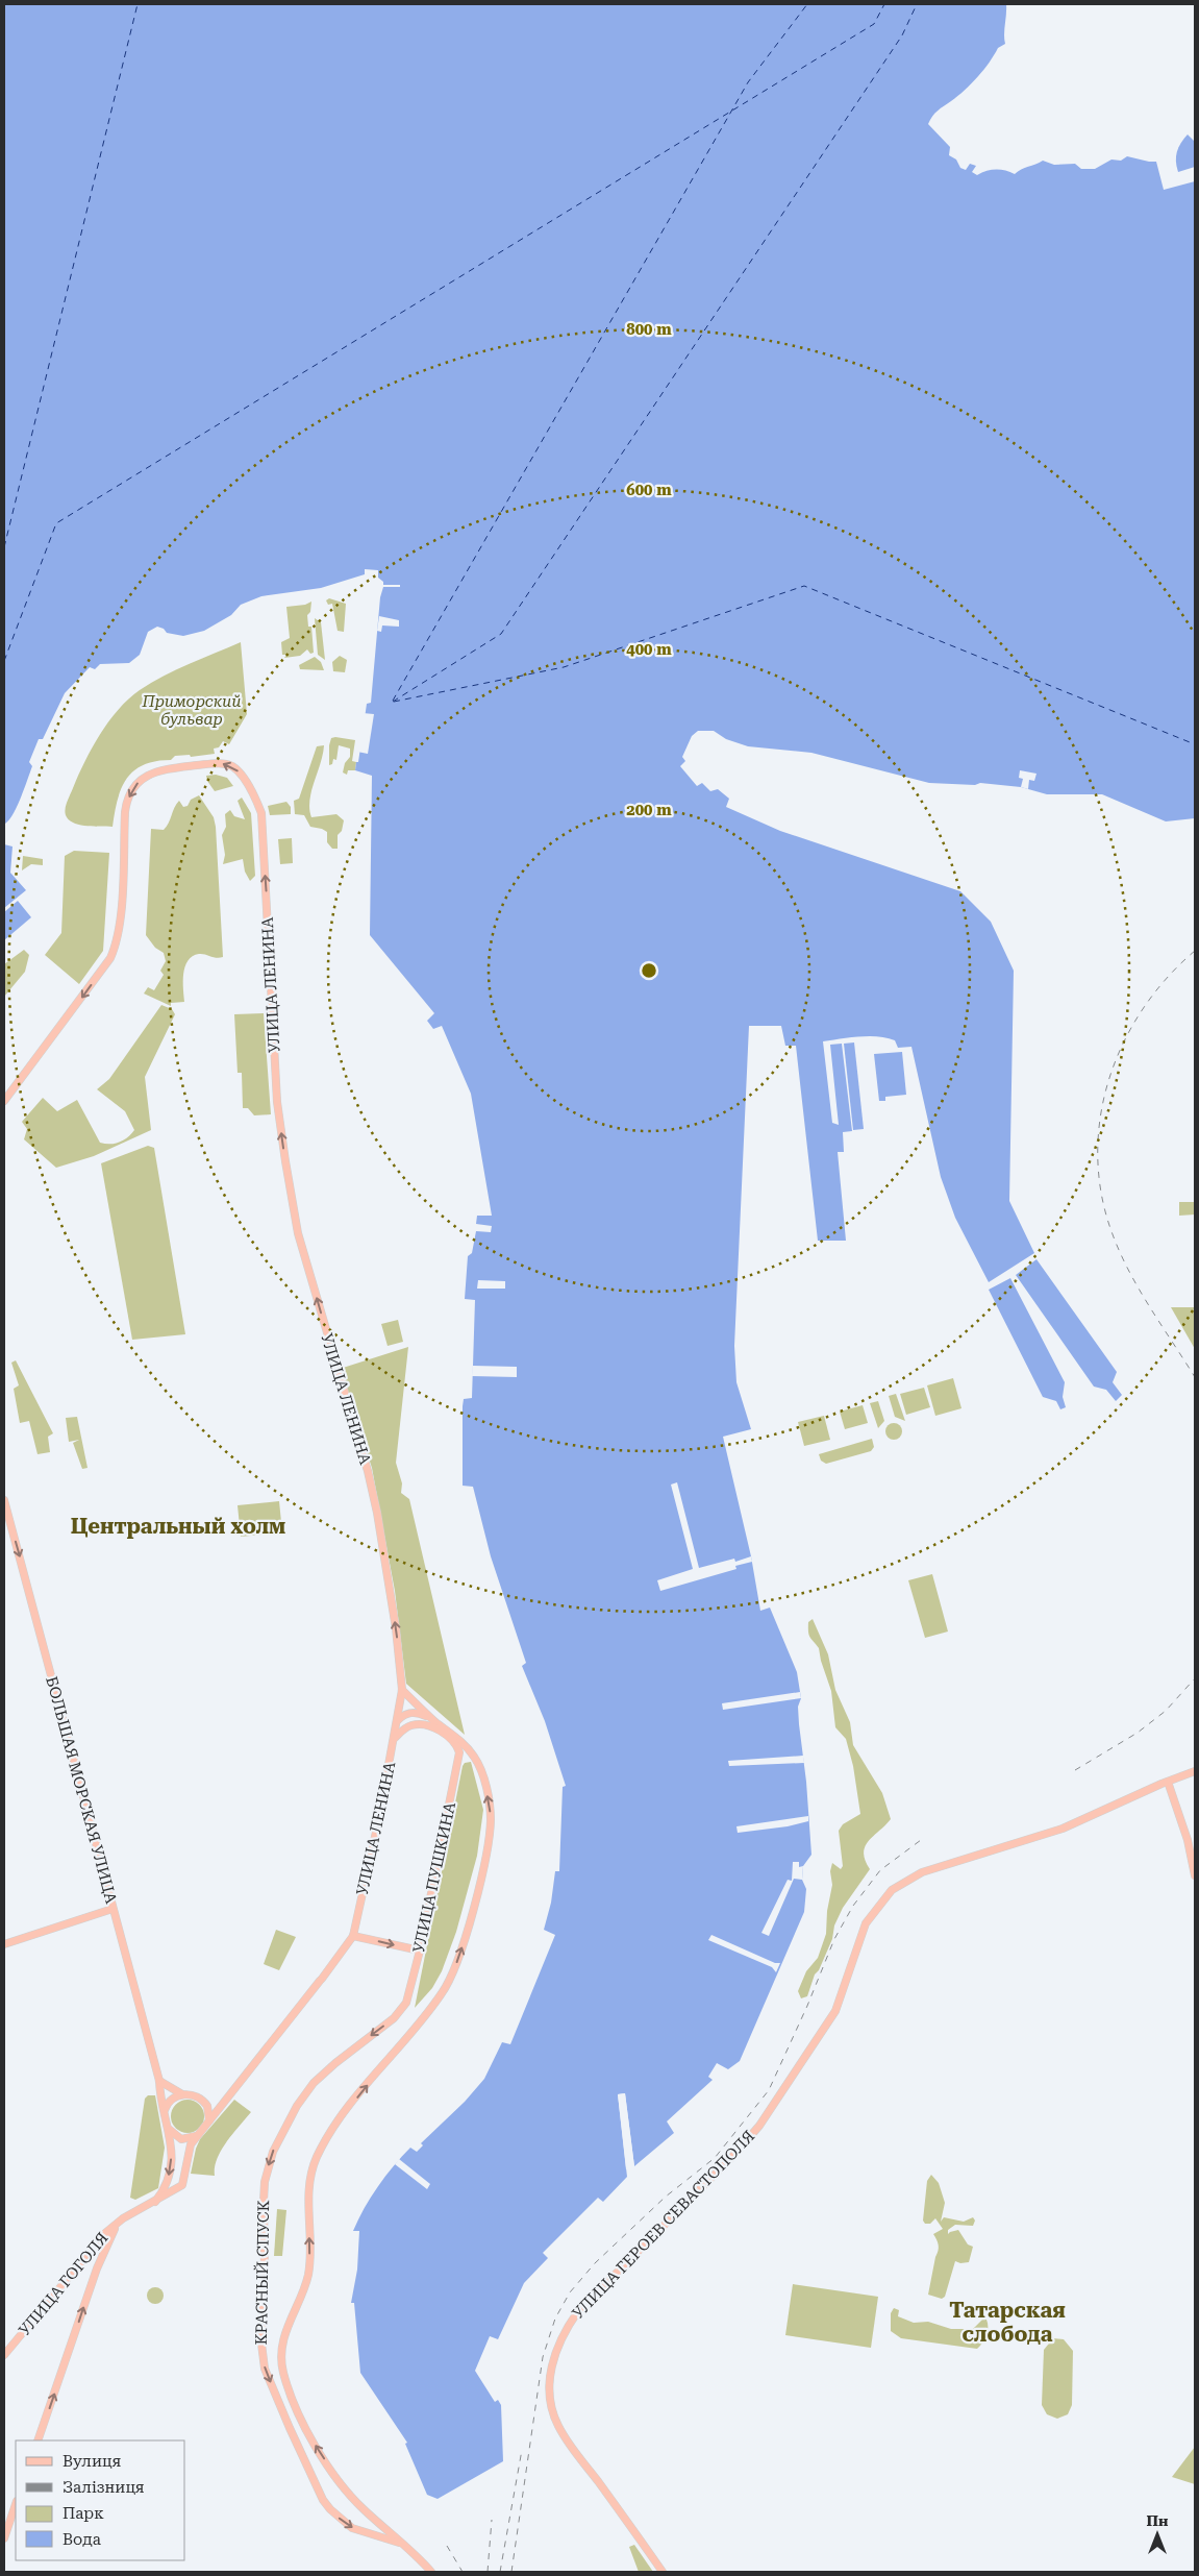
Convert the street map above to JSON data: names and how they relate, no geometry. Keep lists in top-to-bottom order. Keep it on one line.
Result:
{"streets":{"main road":["УЛИЦА ЛЕНИНА","БОЛЬШАЯ МОРСКАЯ УЛИЦА","УЛИЦА ПУШКИНА","УЛИЦА ГЕРОЕВ СЕВАСТОПОЛЯ","КРАСНЫЙ СПУСК","УЛИЦА ГОГОЛЯ"]},"crossings":[["УЛИЦА ЛЕНИНА","БОЛЬШАЯ МОРСКАЯ УЛИЦА"],["УЛИЦА ЛЕНИНА","УЛИЦА ПУШКИНА"],["УЛИЦА ЛЕНИНА","УЛИЦА ГОГОЛЯ"],["БОЛЬШАЯ МОРСКАЯ УЛИЦА","УЛИЦА ГОГОЛЯ"],["УЛИЦА ПУШКИНА","КРАСНЫЙ СПУСК"]],"one_way":["БОЛЬШАЯ МОРСКАЯ УЛИЦА","КРАСНЫЙ СПУСК"],"districts":["Центральный холм","Татарская слобода"],"parks":["Приморский бульвар"],"legend":["Вулиця","Залізниця","Парк","Вода"],"north":"top","rings":["800 m","600 m","400 m","200 m"]}
